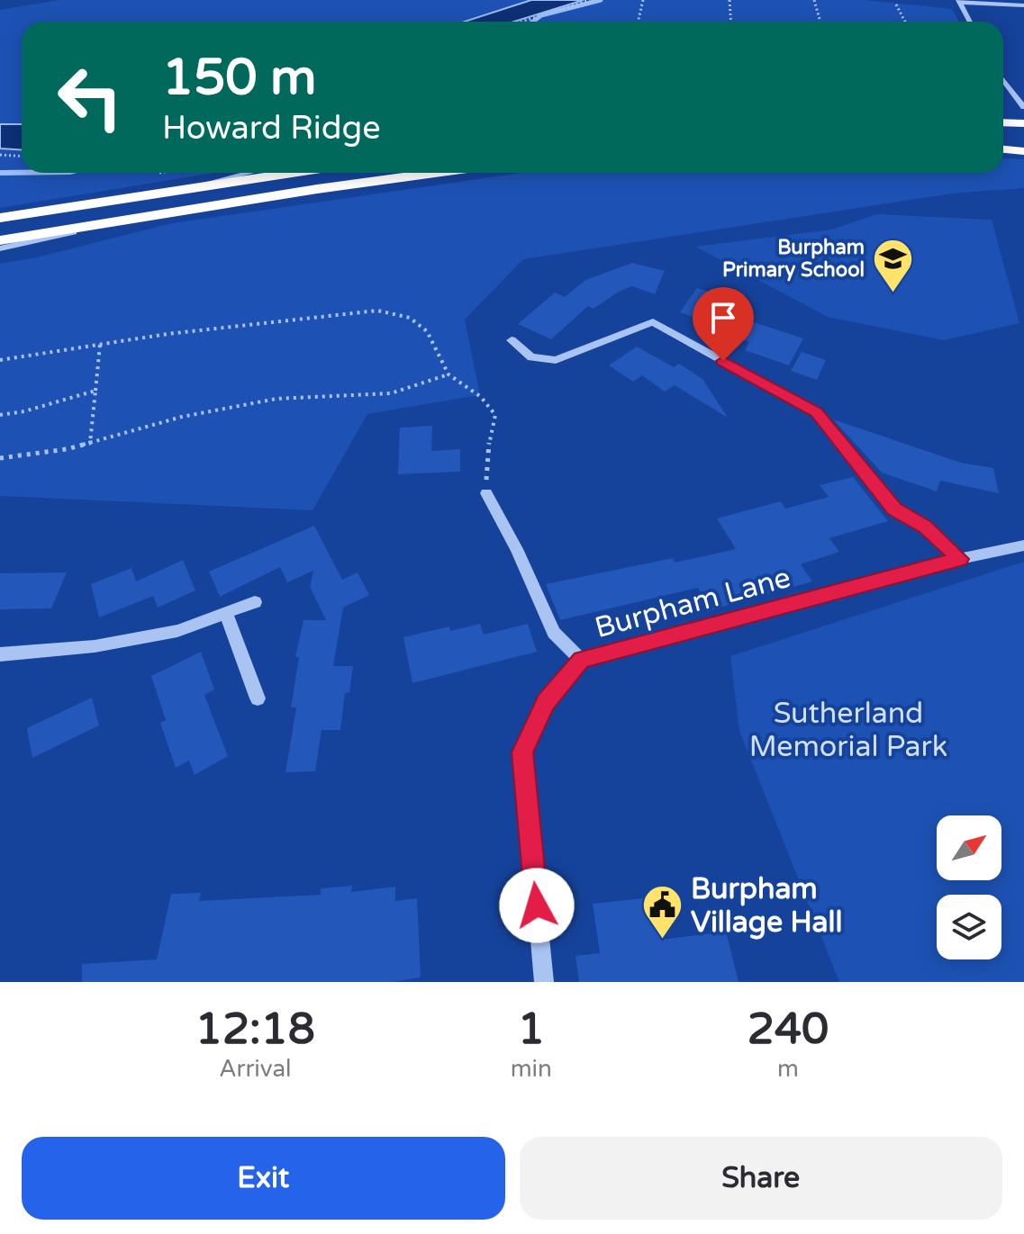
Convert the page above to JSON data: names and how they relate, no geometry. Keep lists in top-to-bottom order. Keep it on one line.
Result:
{"streets":{"street":["Burpham Lane"]},"parks":["Sutherland Memorial Park"],"places":{"school or university":["Burpham Primary School"],"public building":["Burpham Village Hall"]},"north":"top right","page":{"turn":["150 m","Howard Ridge"],"eta":["12:18","Arrival","1","min","240","m"],"buttons":["Exit","Share"]}}
